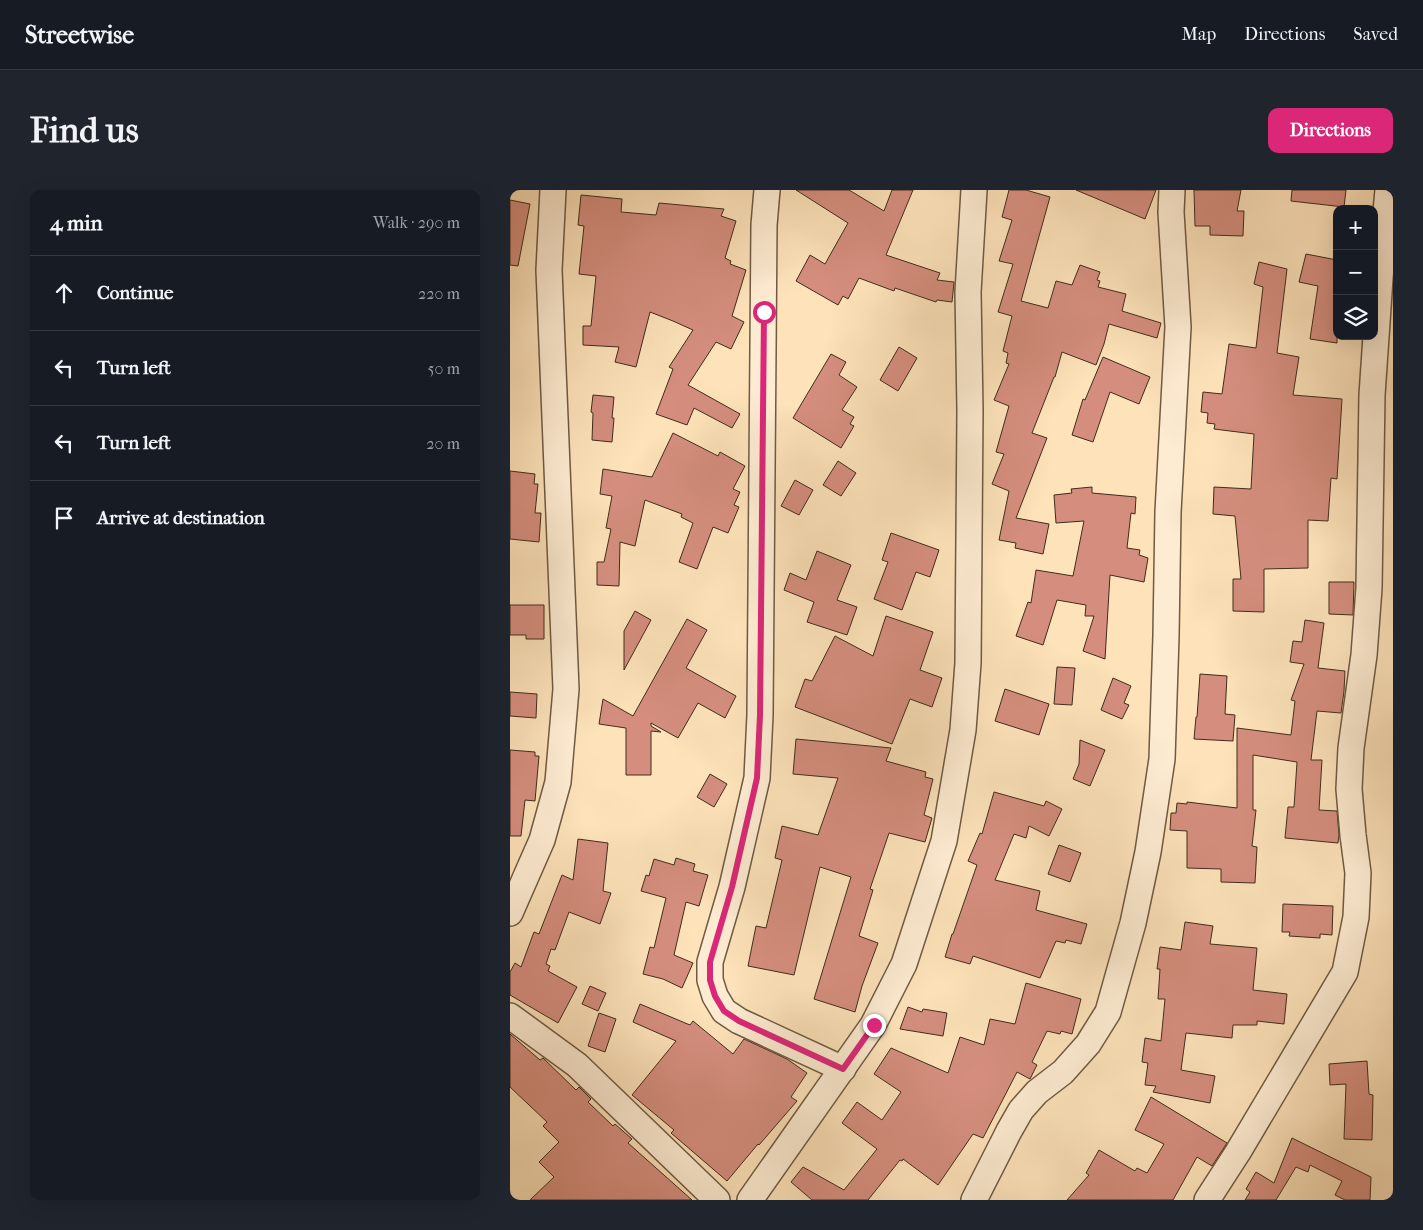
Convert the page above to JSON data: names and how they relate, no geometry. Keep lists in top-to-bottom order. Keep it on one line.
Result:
{"page":{"header":"Streetwise","nav":["Map","Directions","Saved"],"buttons":"Directions","title":"Find us","heading":["4 min","Walk · 290 m"],"map_buttons":["+","−"],"list":[["Continue","220 m"],["Turn left","50 m"],["Turn left","20 m"],"Arrive at destination"]}}
